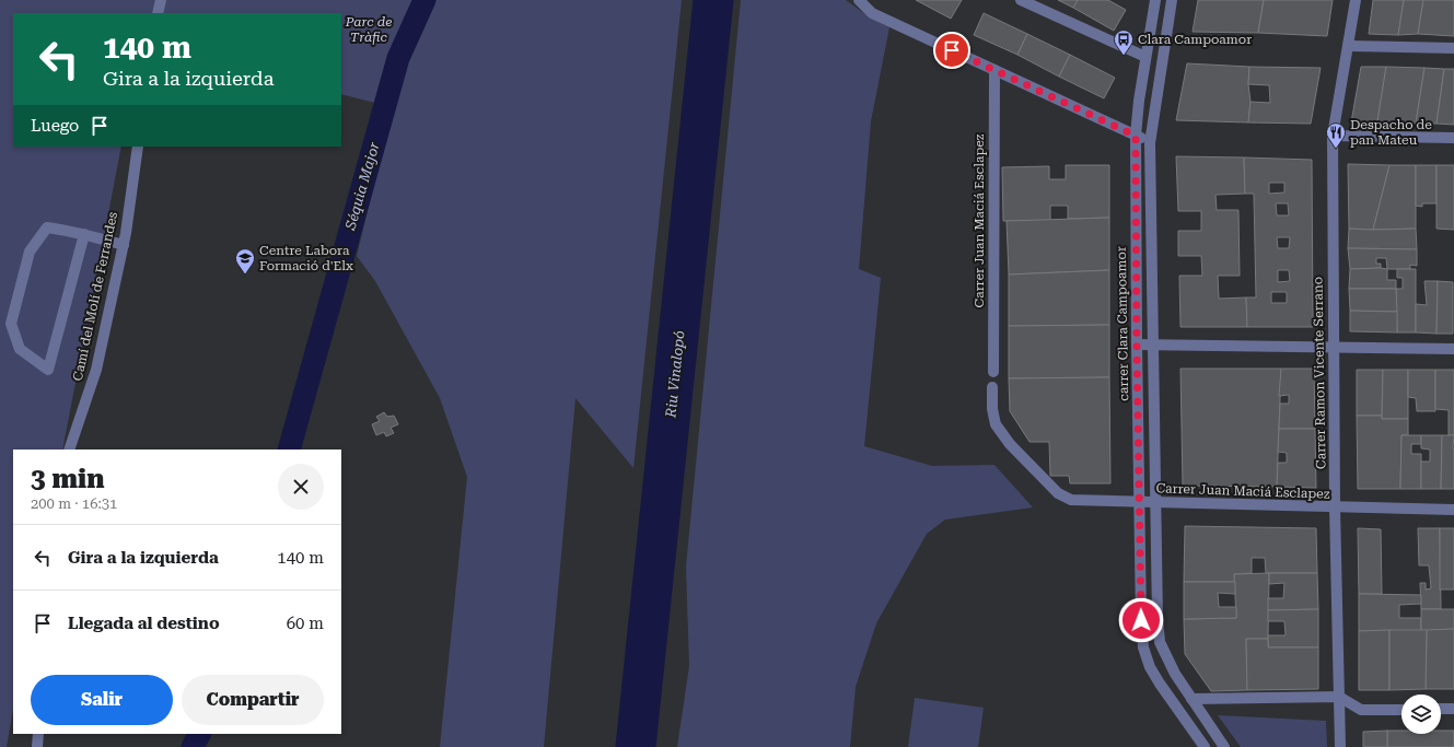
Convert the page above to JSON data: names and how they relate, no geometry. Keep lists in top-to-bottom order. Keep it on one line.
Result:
{"streets":{"street":["Carrer Juan Maciá Esclapez","Camí del Molí de Ferrandes","carrer Clara Campoamor","Carrer Ramon Vicente Serrano"]},"crossings":[["Carrer Juan Maciá Esclapez","carrer Clara Campoamor"],["Carrer Juan Maciá Esclapez","Carrer Ramon Vicente Serrano"]],"water":["Séquia Major","Riu Vinalopó"],"parks":["Parc de Tràfic"],"places":{"bus stop":["Clara Campoamor"],"restaurant":["Despacho de pan Mateu"],"school or university":["Centre Labora Formació d'Elx"]},"page":{"turn":["140 m","Gira a la izquierda"],"then":"Luego","heading":["3 min","200 m · 16:31"],"list":[{"name":"Gira a la izquierda","value":"140 m"},{"name":"Llegada al destino","value":"60 m"}],"buttons":["Salir","Compartir"]}}
